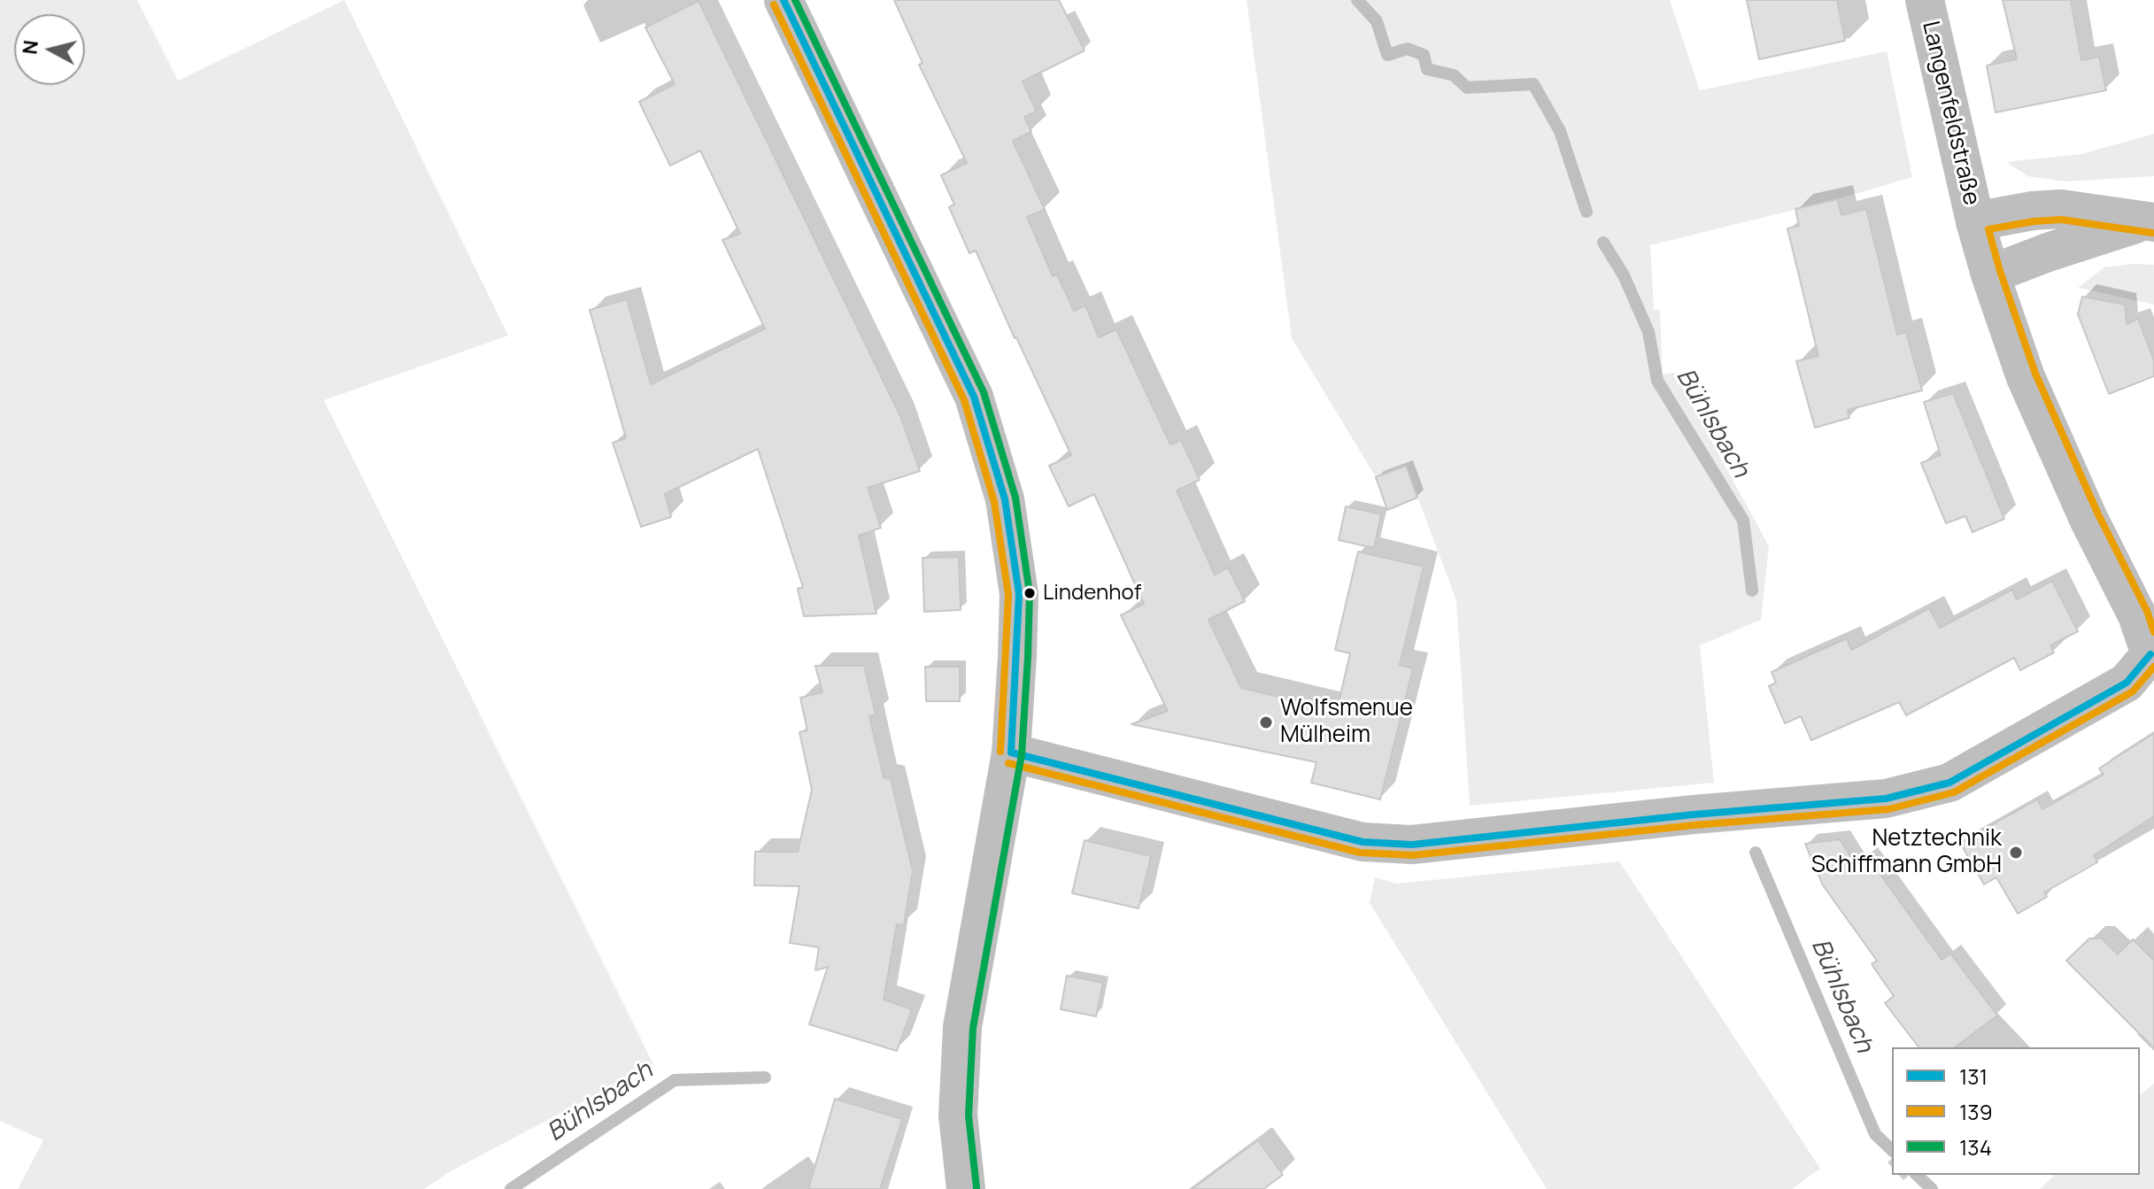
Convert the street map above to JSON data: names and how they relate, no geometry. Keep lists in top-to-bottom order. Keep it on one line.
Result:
{"streets":{"street":["Langenfeldstraße"]},"water":["Bühlsbach"],"places":["Lindenhof","Wolfsmenue Mülheim","Netztechnik Schiffmann GmbH"],"lines":["transit line 131","transit line 134","transit line 139"],"legend":["131","139","134"],"north":"left"}
